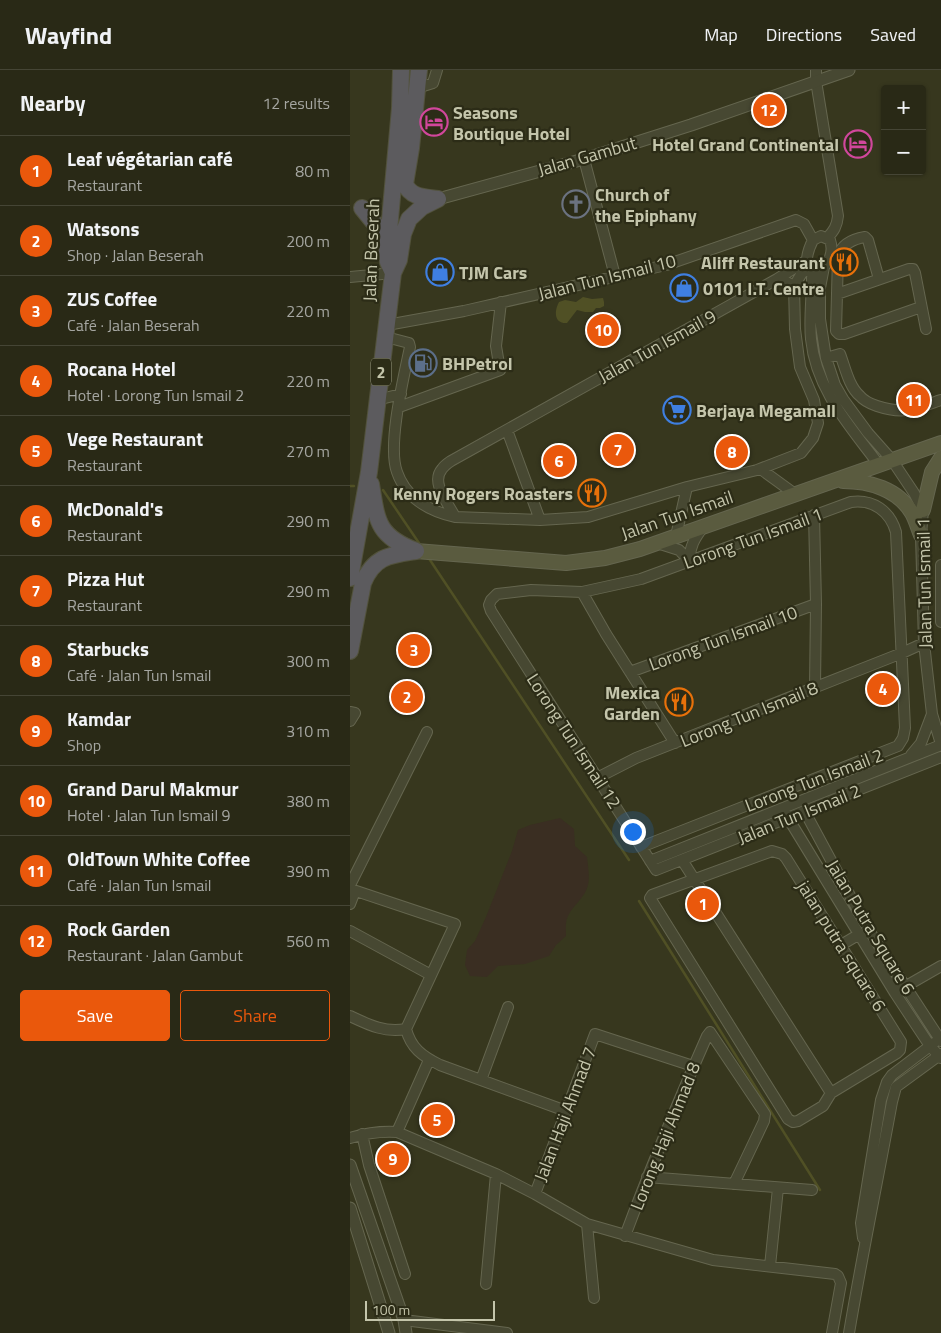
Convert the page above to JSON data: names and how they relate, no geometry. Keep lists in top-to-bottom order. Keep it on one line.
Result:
{"streets":{"highway":["Jalan Beserah","2"],"main road":["Jalan Tun Ismail"],"street":["Jalan Gambut","Jalan Tun Ismail 10","Jalan Tun Ismail 9","Lorong Tun Ismail 1","Jalan Tun Ismail 1","Lorong Tun Ismail 10","Lorong Tun Ismail 8","Lorong Tun Ismail 12","Lorong Tun Ismail 2","Jalan Tun Ismail 2","Jalan Putra Square 6","jalan putra square 6","Jalan Haji Ahmad 7","Lorong Haji Ahmad 8"]},"crossings":[["Jalan Gambut","2"],["Jalan Beserah","Jalan Tun Ismail 10"],["Jalan Beserah","2"],["2","Jalan Tun Ismail"],["Jalan Tun Ismail","Jalan Tun Ismail 1"],["Lorong Tun Ismail 1","Lorong Tun Ismail 8"],["Lorong Tun Ismail 1","Lorong Tun Ismail 12"],["Lorong Tun Ismail 1","Lorong Tun Ismail 2"],["Jalan Tun Ismail 1","Lorong Tun Ismail 8"],["Jalan Tun Ismail 1","Jalan Tun Ismail 2"],["Lorong Tun Ismail 8","Lorong Tun Ismail 12"],["Lorong Tun Ismail 8","Lorong Tun Ismail 2"],["Lorong Tun Ismail 12","Lorong Tun Ismail 2"],["Lorong Tun Ismail 12","Jalan Tun Ismail 2"],["Jalan Tun Ismail 2","Jalan Putra Square 6"],["Jalan Haji Ahmad 7","Lorong Haji Ahmad 8"]],"places":{"hotel":["Seasons Boutique Hotel","Hotel Grand Continental"],"church":["Church of the Epiphany"],"restaurant":["Aliff Restaurant","Kenny Rogers Roasters","Mexica Garden"],"shop":["TJM Cars","0101 I.T. Centre"],"fuel station":["BHPetrol"],"supermarket":["Berjaya Megamall"]},"scale_bar":"100 m","page":{"header":"Wayfind","nav":["Map","Directions","Saved"],"heading":["Nearby","12 results"],"map_buttons":["+","−"],"pins":["12","10","11","7","8","6","3","4","2","1","5","9"],"list":[{"mark":"1","name":"Leaf végétarian café","note":"Restaurant","value":"80 m"},{"mark":"2","name":"Watsons","note":"Shop · Jalan Beserah","value":"200 m"},{"mark":"3","name":"ZUS Coffee","note":"Café · Jalan Beserah","value":"220 m"},{"mark":"4","name":"Rocana Hotel","note":"Hotel · Lorong Tun Ismail 2","value":"220 m"},{"mark":"5","name":"Vege Restaurant","note":"Restaurant","value":"270 m"},{"mark":"6","name":"McDonald's","note":"Restaurant","value":"290 m"},{"mark":"7","name":"Pizza Hut","note":"Restaurant","value":"290 m"},{"mark":"8","name":"Starbucks","note":"Café · Jalan Tun Ismail","value":"300 m"},{"mark":"9","name":"Kamdar","note":"Shop","value":"310 m"},{"mark":"10","name":"Grand Darul Makmur","note":"Hotel · Jalan Tun Ismail 9","value":"380 m"},{"mark":"11","name":"OldTown White Coffee","note":"Café · Jalan Tun Ismail","value":"390 m"},{"mark":"12","name":"Rock Garden","note":"Restaurant · Jalan Gambut","value":"560 m"}],"buttons":["Save","Share"],"scale":"100 m"}}
